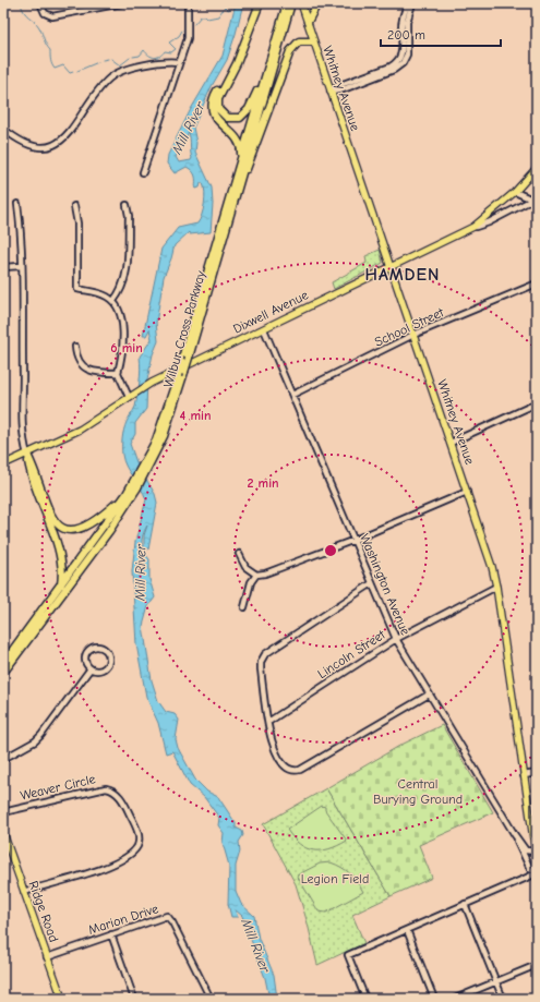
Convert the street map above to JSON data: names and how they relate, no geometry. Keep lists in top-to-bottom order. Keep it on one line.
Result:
{"streets":{"highway":["Wilbur Cross Parkway"],"main road":["Whitney Avenue","Dixwell Avenue","Ridge Road"],"street":["School Street","Washington Avenue","Lincoln Street","Weaver Circle","Marion Drive"]},"crossings":[["Whitney Avenue","Dixwell Avenue"],["Whitney Avenue","School Street"],["Whitney Avenue","Washington Avenue"],["Whitney Avenue","Lincoln Street"],["Dixwell Avenue","Washington Avenue"],["School Street","Washington Avenue"],["Washington Avenue","Lincoln Street"],["Weaver Circle","Ridge Road"],["Ridge Road","Marion Drive"]],"districts":["HAMDEN"],"water":["Mill River"],"parks":["Central Burying Ground","Legion Field"],"scale_bar":"200 m","rings":["6 min","4 min","2 min"]}
